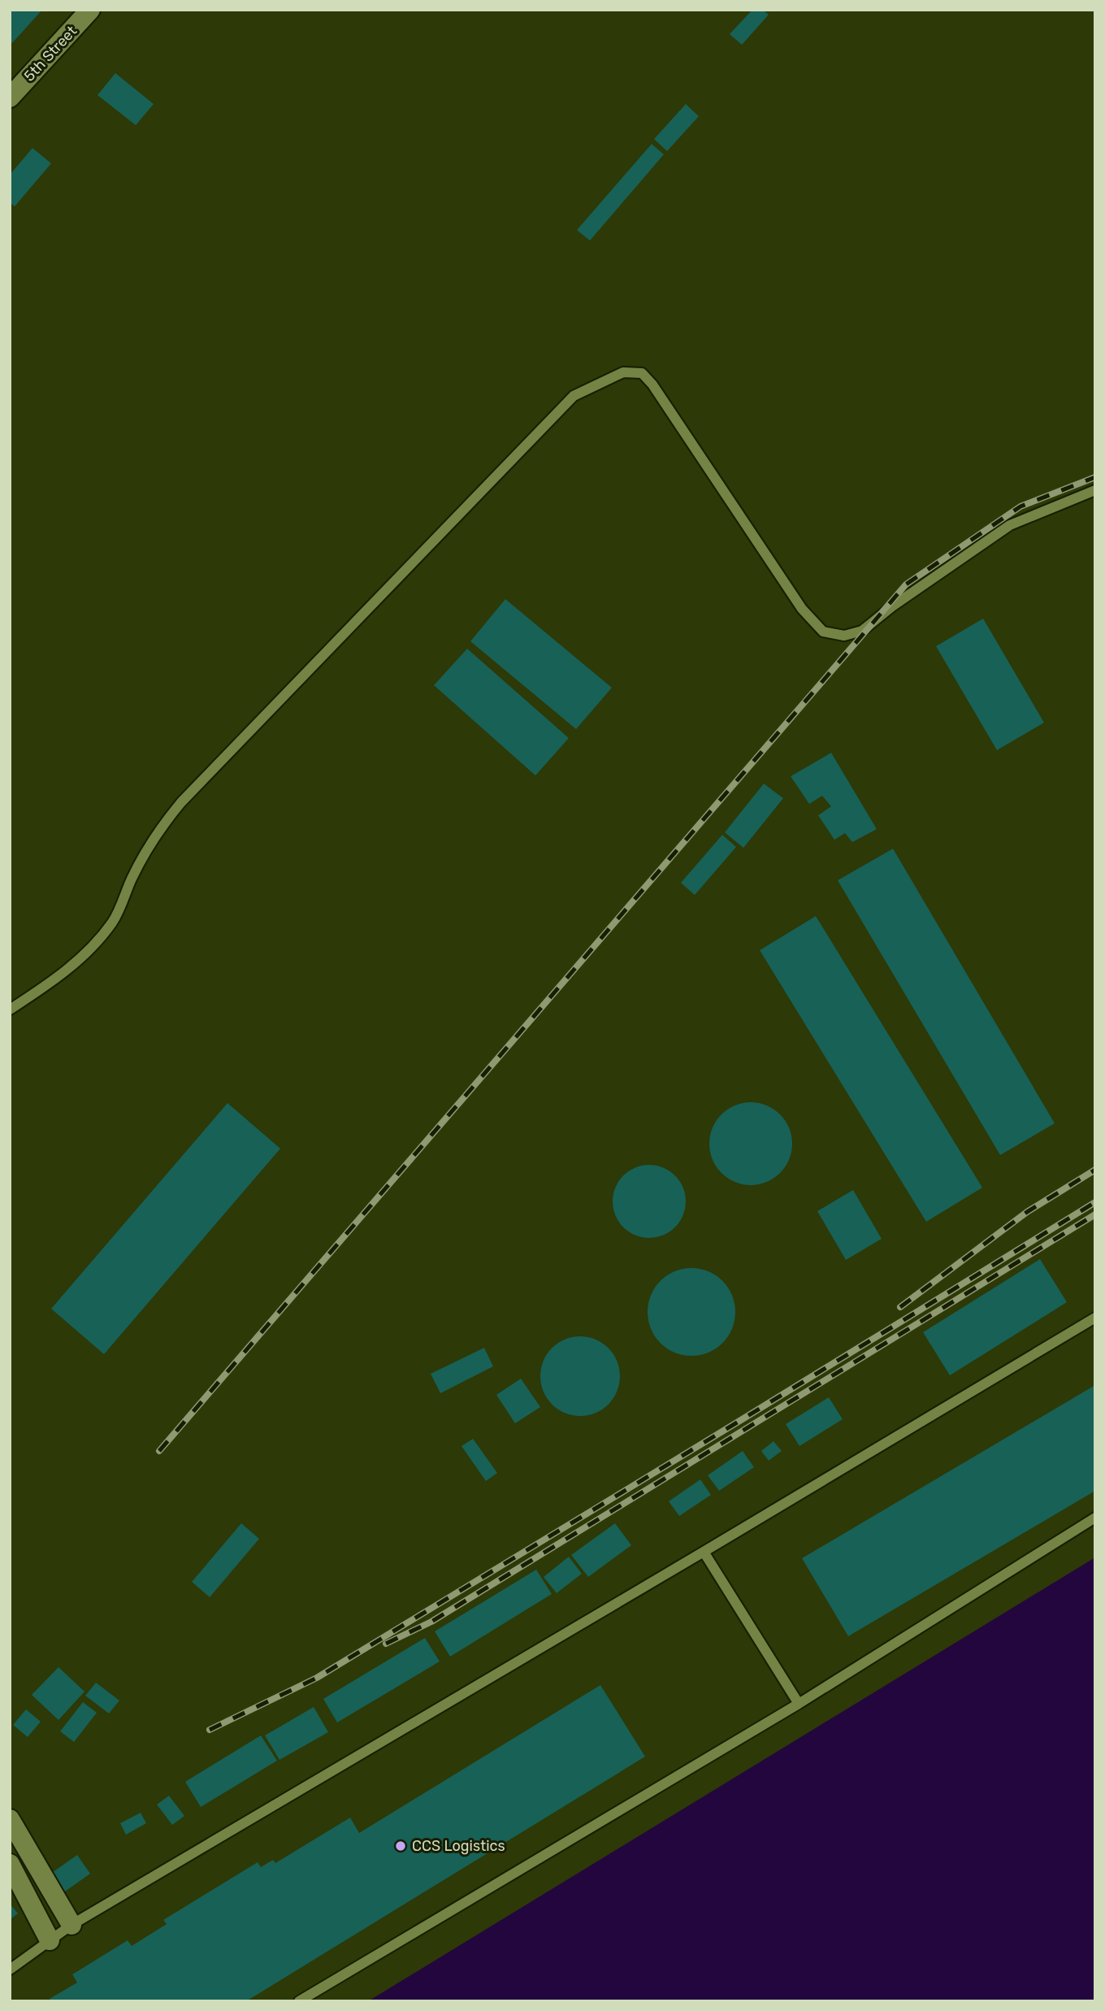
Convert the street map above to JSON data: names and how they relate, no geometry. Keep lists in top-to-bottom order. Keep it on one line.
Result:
{"streets":{"street":["5th Street"]},"places":["CCS Logistics"]}
